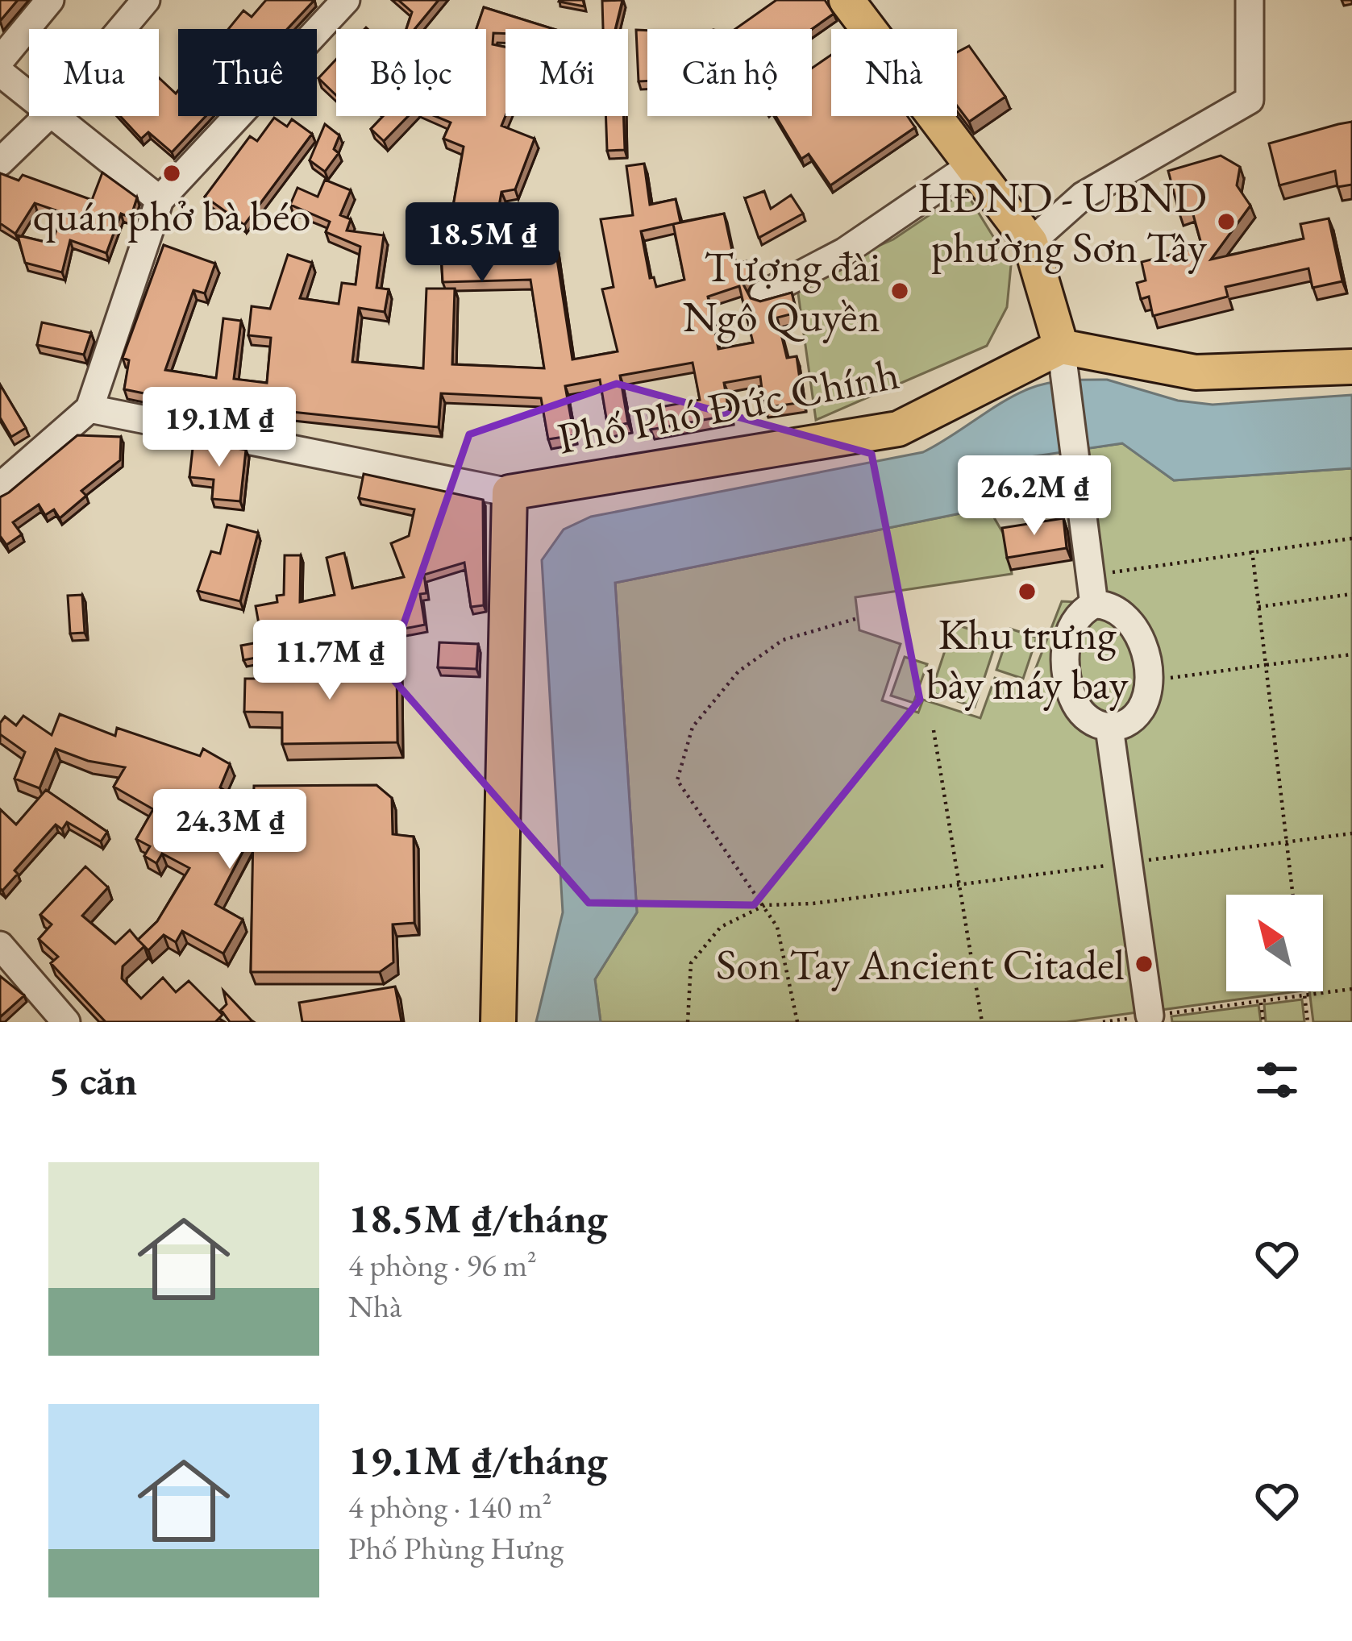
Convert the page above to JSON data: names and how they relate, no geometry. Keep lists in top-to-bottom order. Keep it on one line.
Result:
{"streets":{"main road":["Phố Phó Đức Chính"]},"places":["quán phở bà béo","HĐND - UBND phường Sơn Tây","Tượng đài Ngô Quyền","Khu trưng bày máy bay","Son Tay Ancient Citadel"],"north":"top left","page":{"chip":["Mua","Thuê","Bộ lọc","Mới","Căn hộ","Nhà"],"price":["18.5M ₫","19.1M ₫","26.2M ₫","11.7M ₫","24.3M ₫"],"heading":"5 căn","list":[{"name":"18.5M ₫/tháng","note":"4 phòng · 96 m² · Nhà"},{"name":"19.1M ₫/tháng","note":"4 phòng · 140 m² · Phố Phùng Hưng"}]}}
